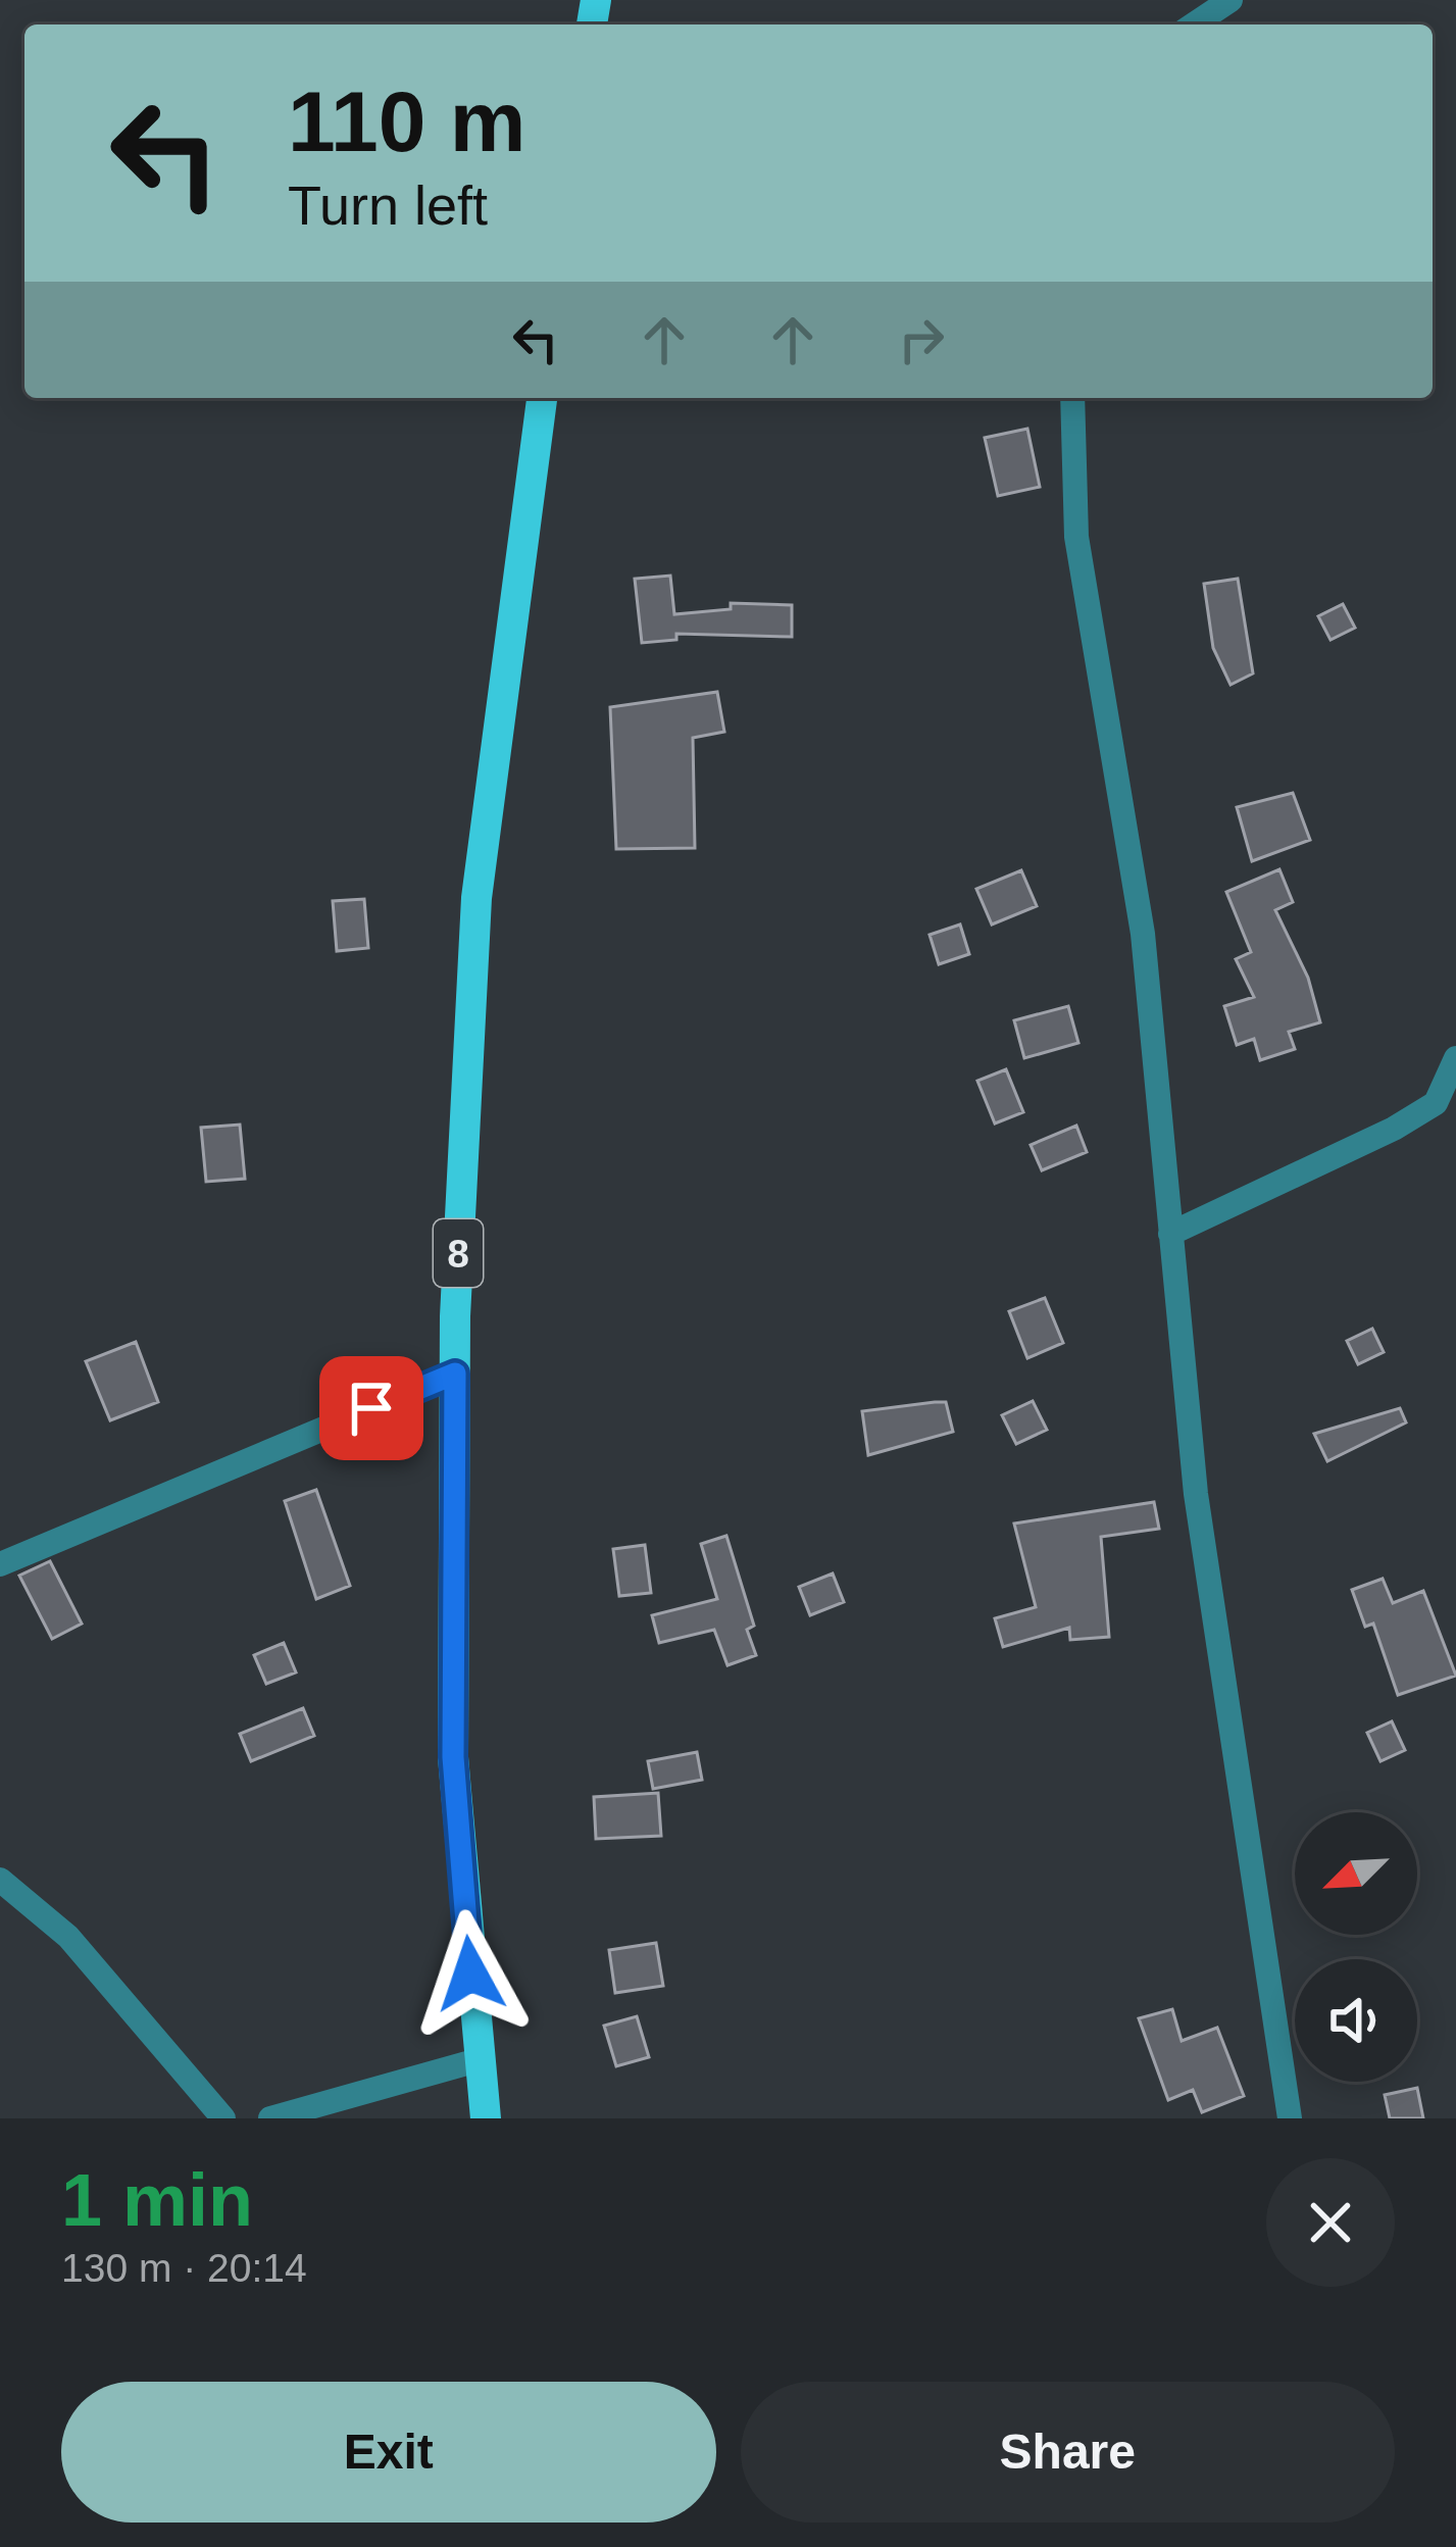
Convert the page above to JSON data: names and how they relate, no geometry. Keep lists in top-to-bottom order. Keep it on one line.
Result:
{"streets":{"main road":["8"]},"north":"bottom left","page":{"turn":["110 m","Turn left"],"heading":["1 min","130 m · 20:14"],"buttons":["Exit","Share"]}}
